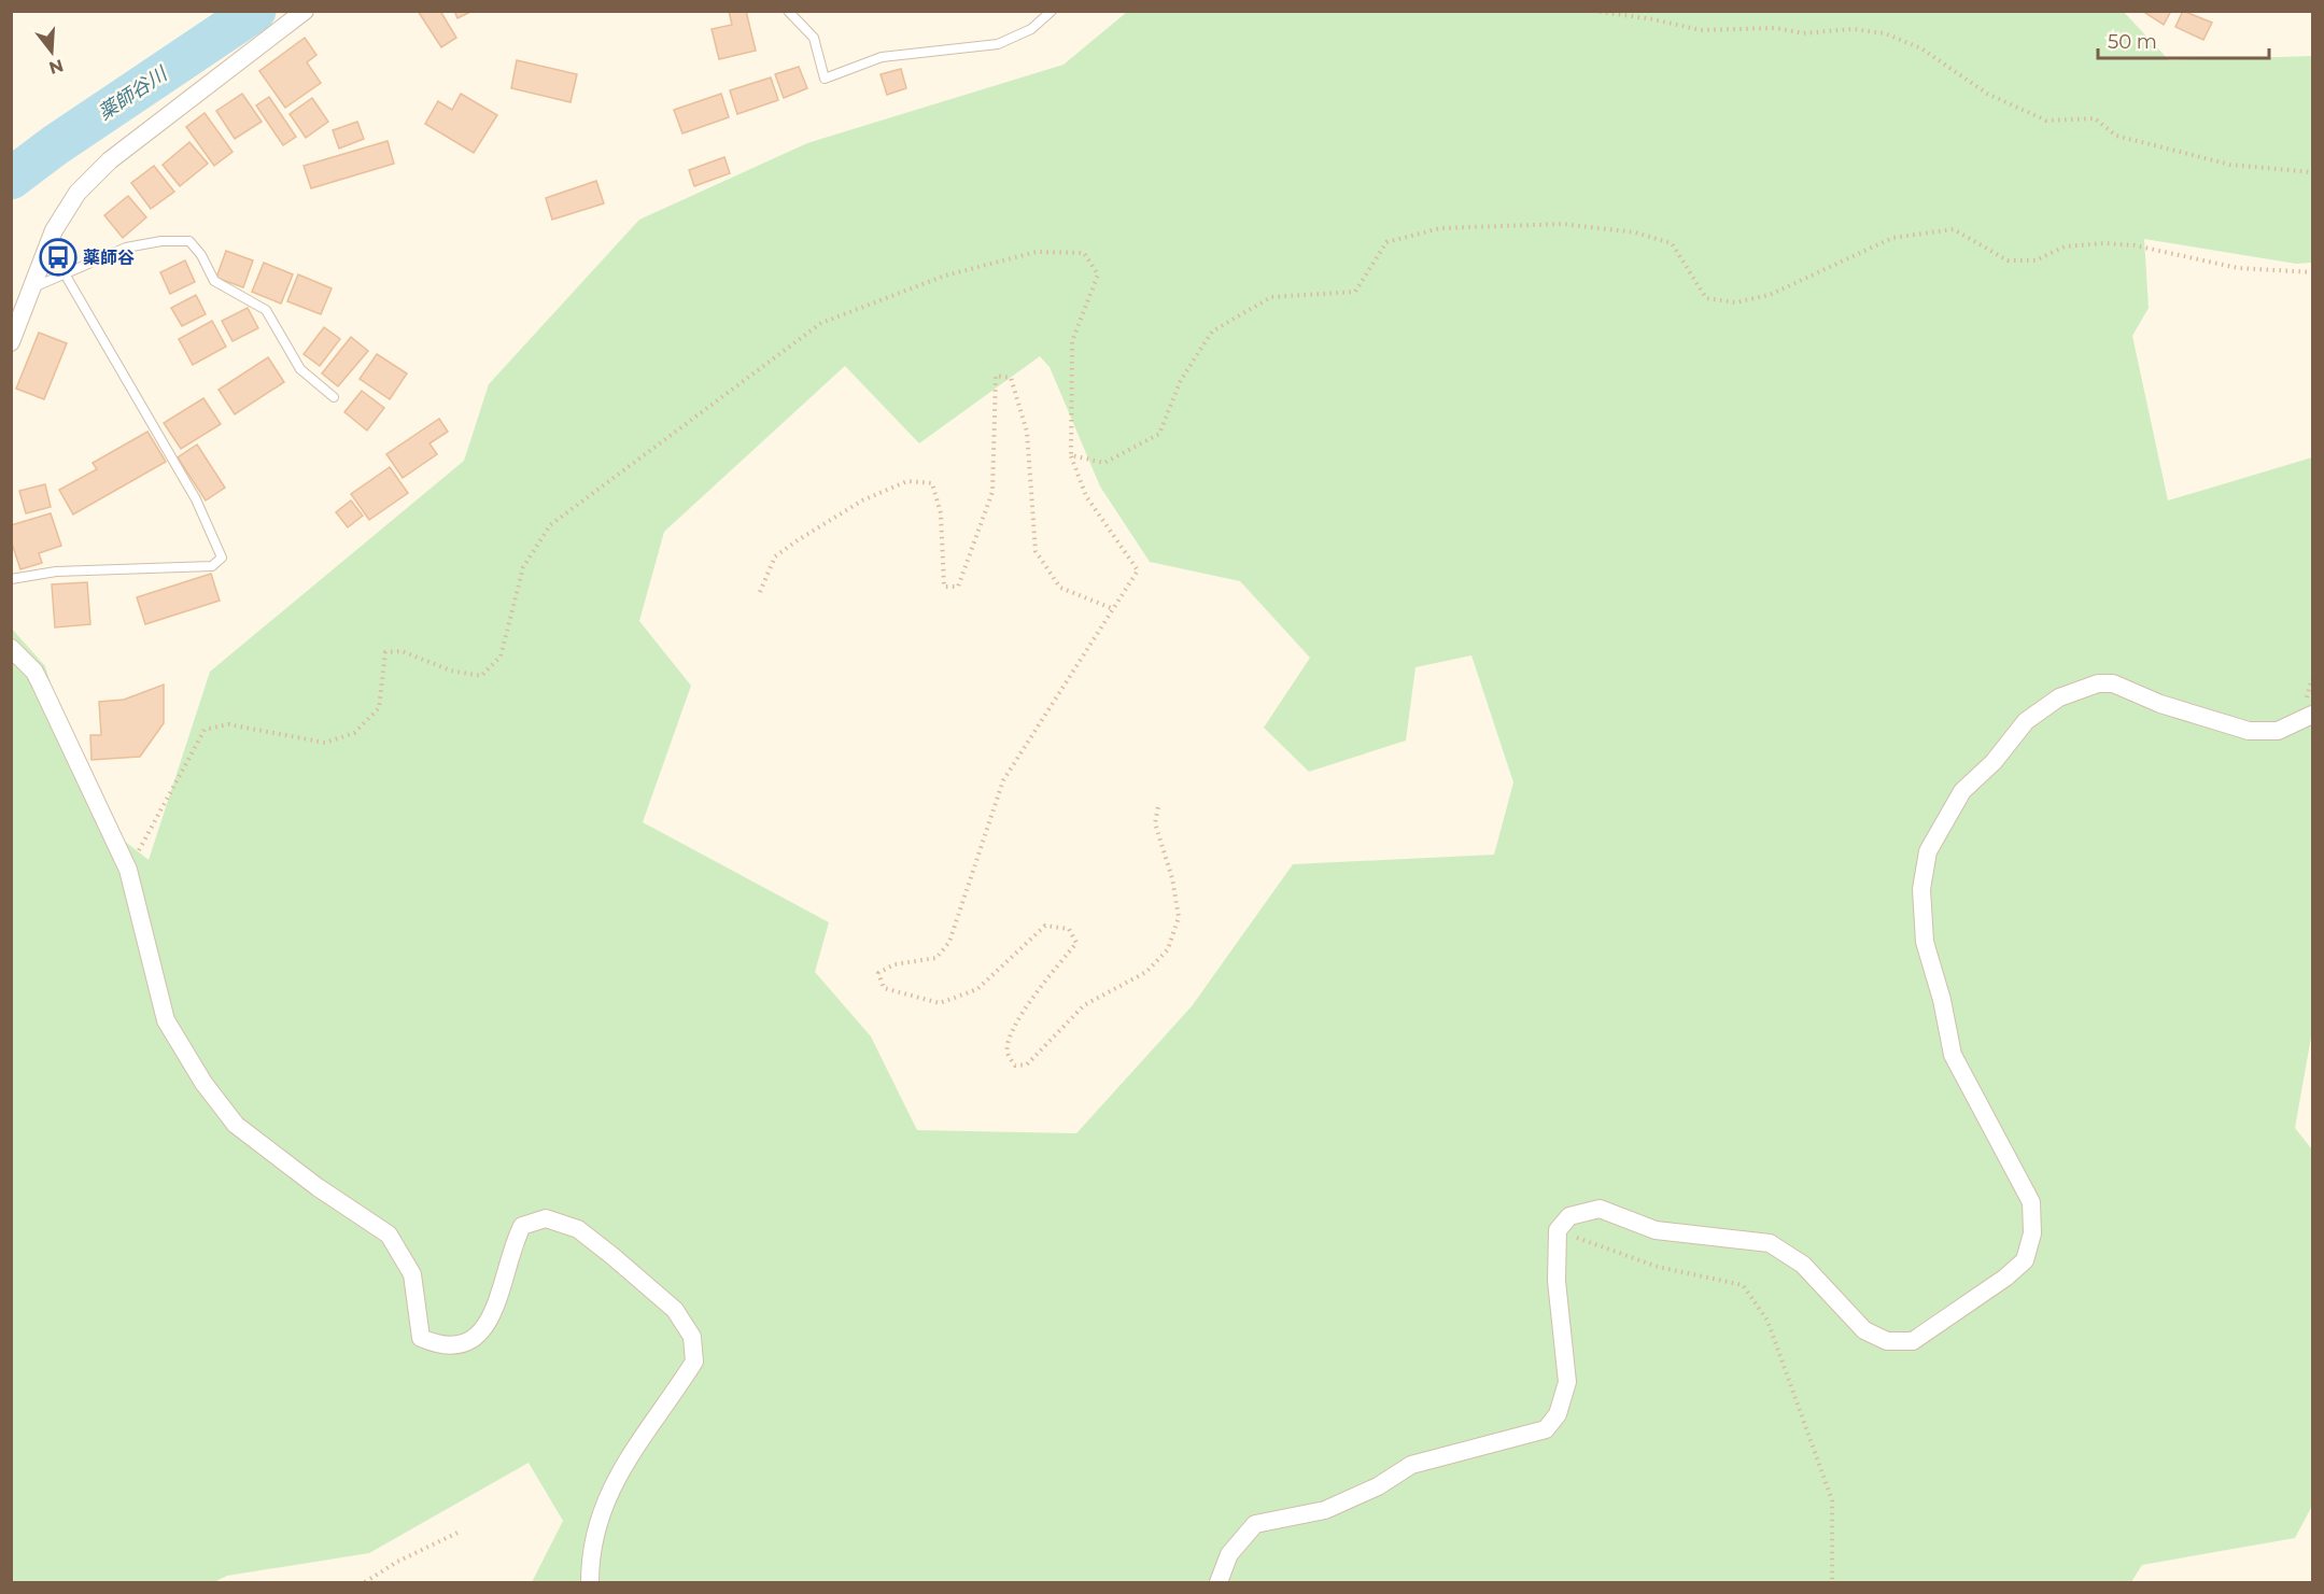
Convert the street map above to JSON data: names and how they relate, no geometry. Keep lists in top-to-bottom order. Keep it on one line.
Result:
{"water":["薬師谷川"],"places":{"bus stop":["薬師谷"]},"scale_bar":"50 m","north":"bottom"}
